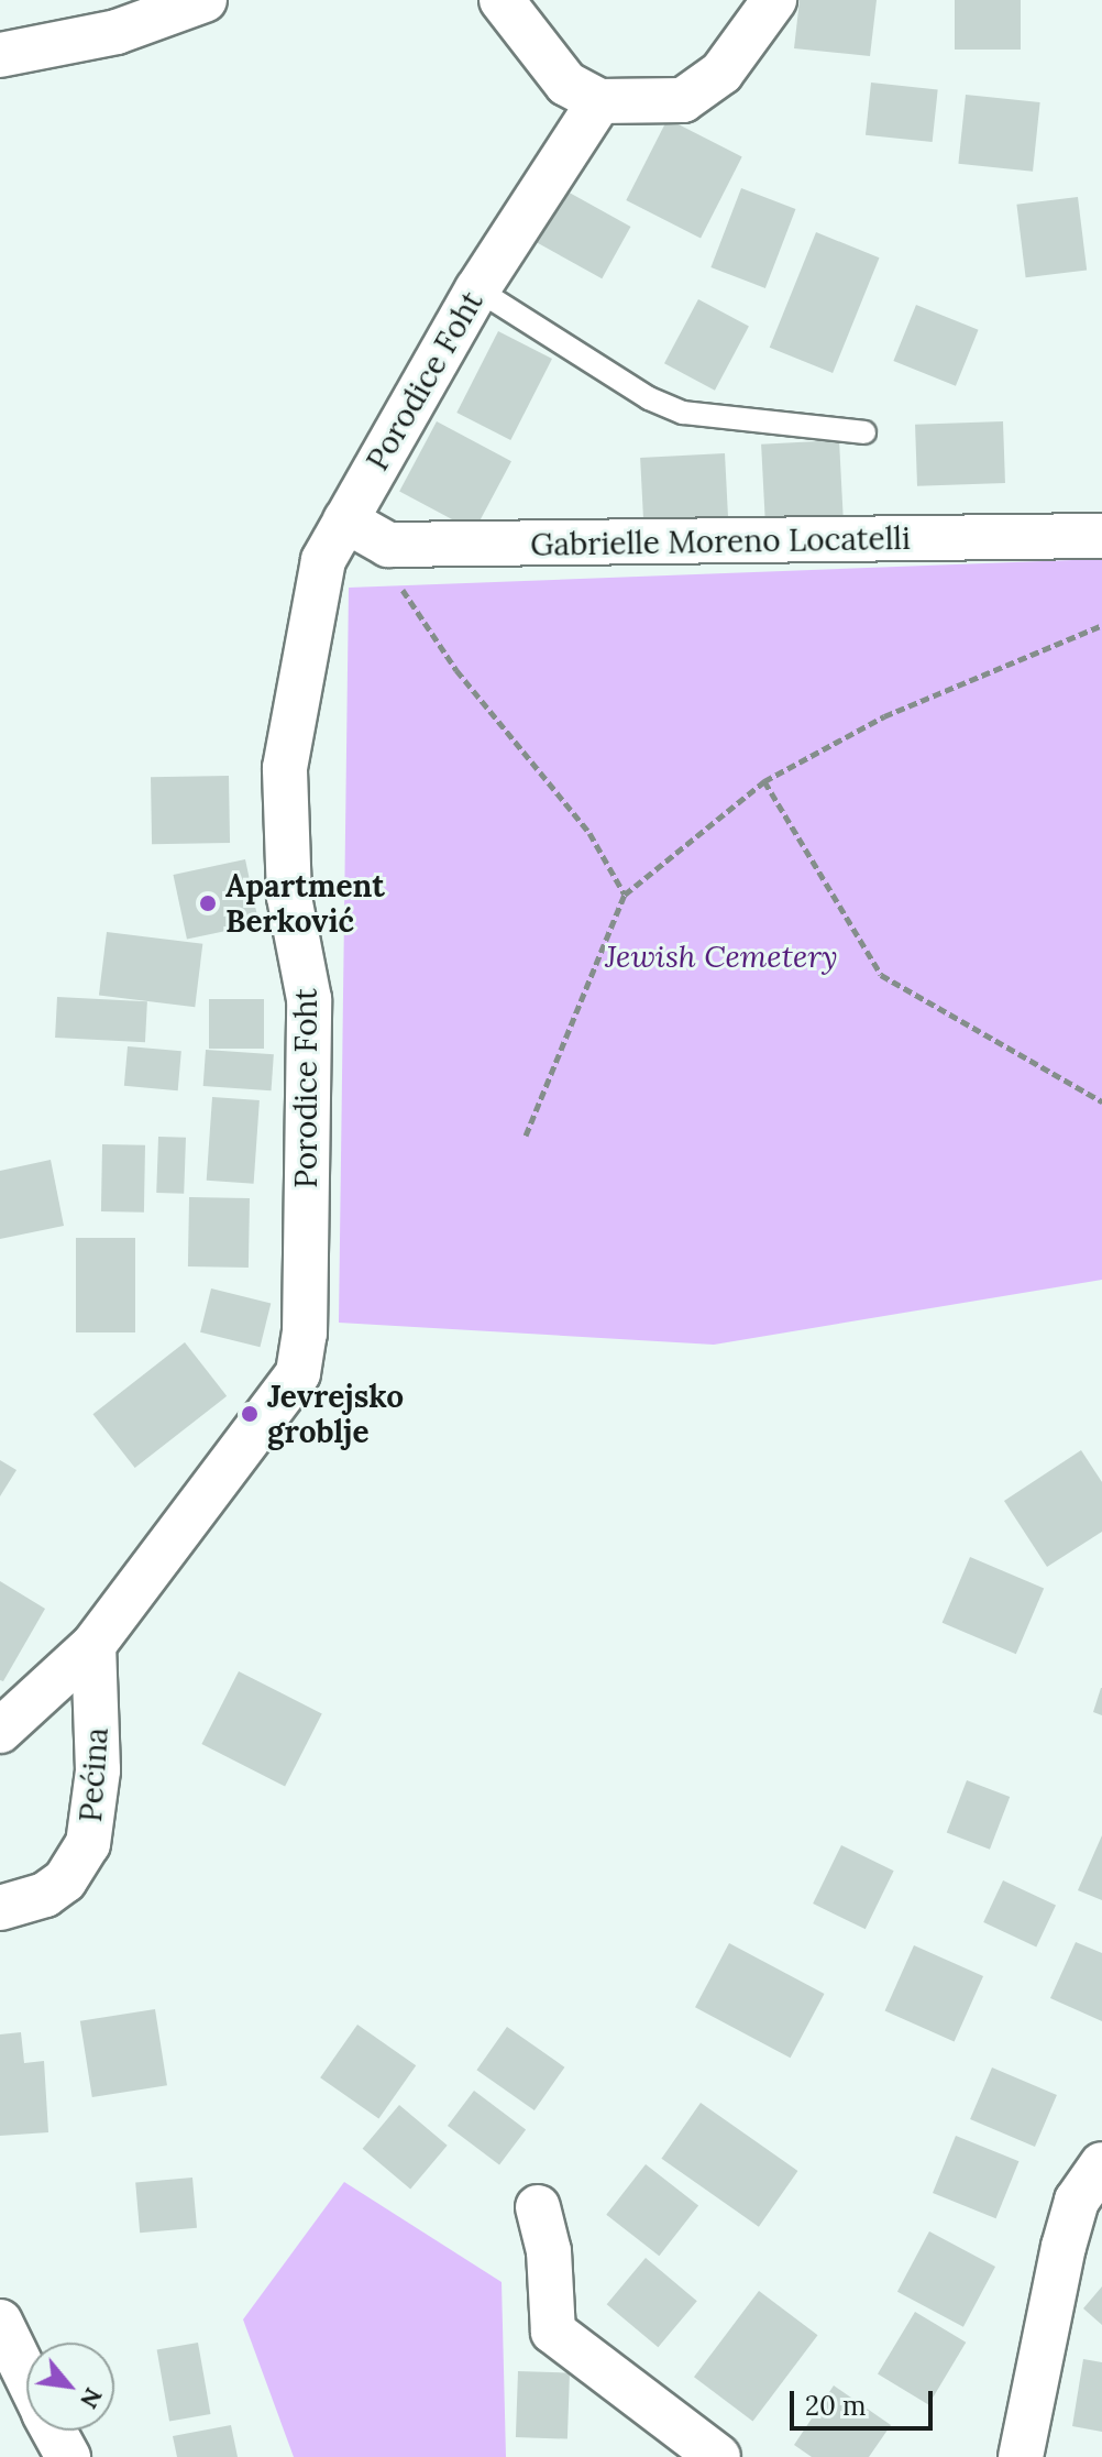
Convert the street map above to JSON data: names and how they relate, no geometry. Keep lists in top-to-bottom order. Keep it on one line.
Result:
{"streets":{"street":["Porodice Foht","Gabrielle Moreno Locatelli","Pećina"]},"crossings":[["Porodice Foht","Gabrielle Moreno Locatelli"],["Porodice Foht","Pećina"]],"parks":["Jewish Cemetery"],"places":["Apartment Berković","Jevrejsko groblje"],"scale_bar":"20 m","north":"bottom right"}
